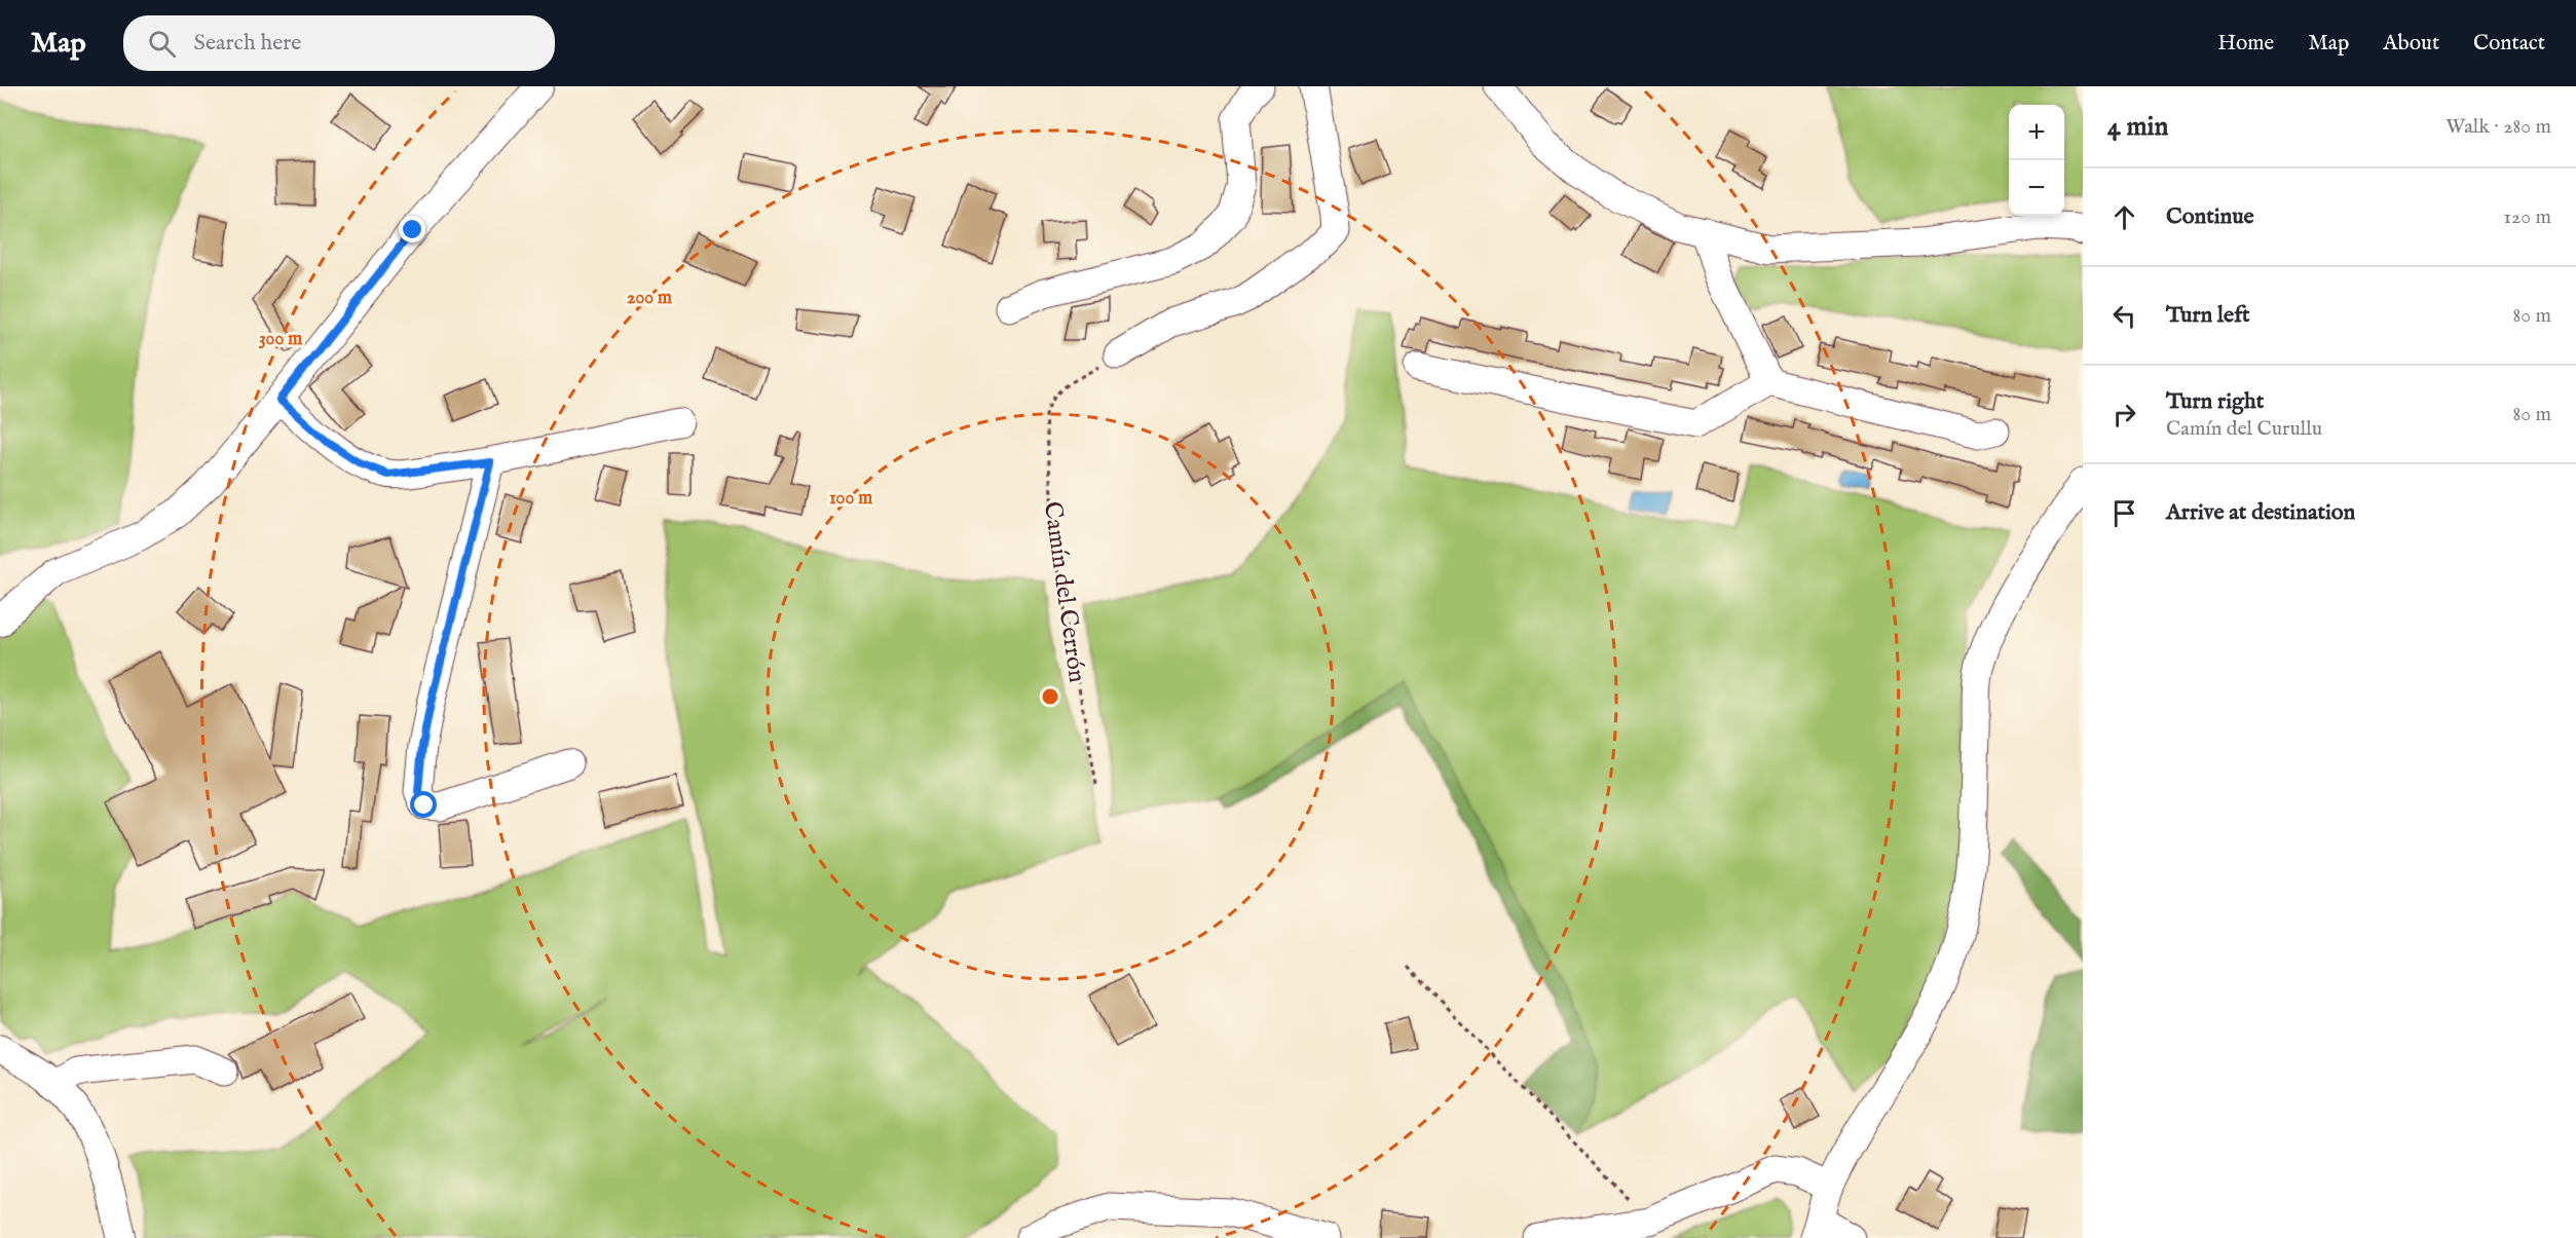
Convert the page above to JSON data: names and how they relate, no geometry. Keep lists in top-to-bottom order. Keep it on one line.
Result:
{"streets":{"path":["Camín del Cerrón"]},"page":{"header":"Map","search":"Search here","nav":["Home","Map","About","Contact"],"heading":["4 min","Walk · 280 m"],"map_buttons":["+","−"],"list":[["Continue","120 m"],["Turn left","80 m"],["Turn right","Camín del Curullu","80 m"],"Arrive at destination"]},"rings":["200 m","300 m","100 m"]}
